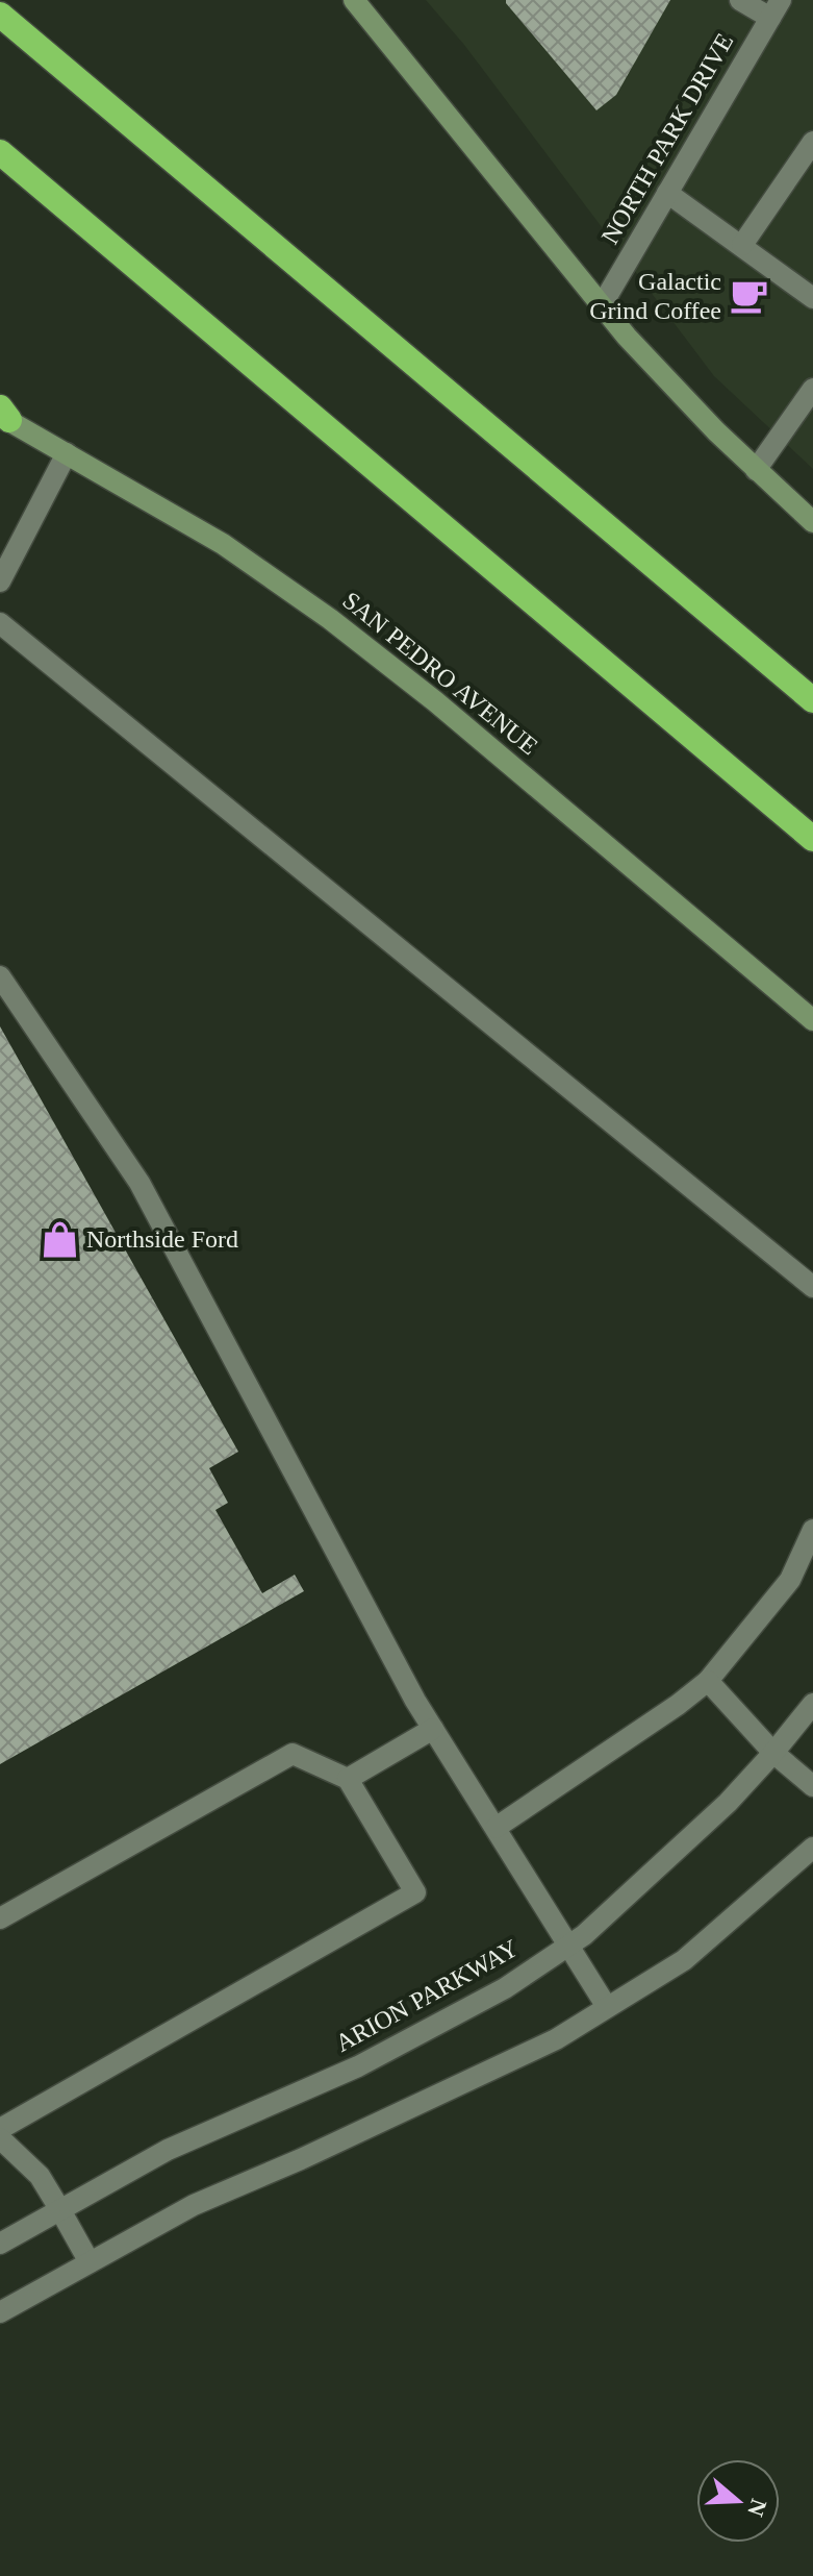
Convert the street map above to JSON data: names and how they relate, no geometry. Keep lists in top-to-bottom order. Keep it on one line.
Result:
{"streets":{"main road":["SAN PEDRO AVENUE"],"street":["NORTH PARK DRIVE","ARION PARKWAY"]},"places":{"cafe":["Galactic Grind Coffee"],"shop":["Northside Ford"]},"north":"right"}
